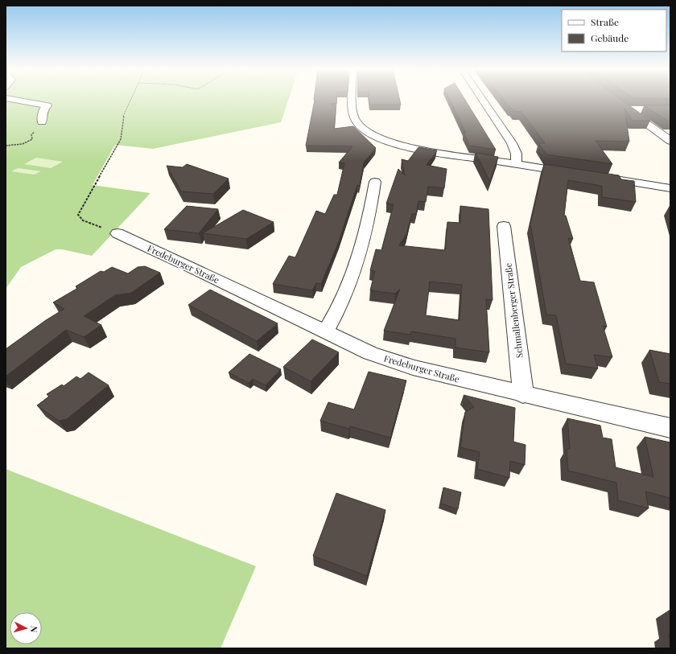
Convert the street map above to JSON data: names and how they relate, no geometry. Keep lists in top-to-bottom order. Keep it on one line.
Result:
{"streets":{"street":["Fredeburger Straße","Schmallenberger Straße"]},"crossings":[["Fredeburger Straße","Schmallenberger Straße"]],"legend":["Straße","Gebäude"],"north":"right"}
